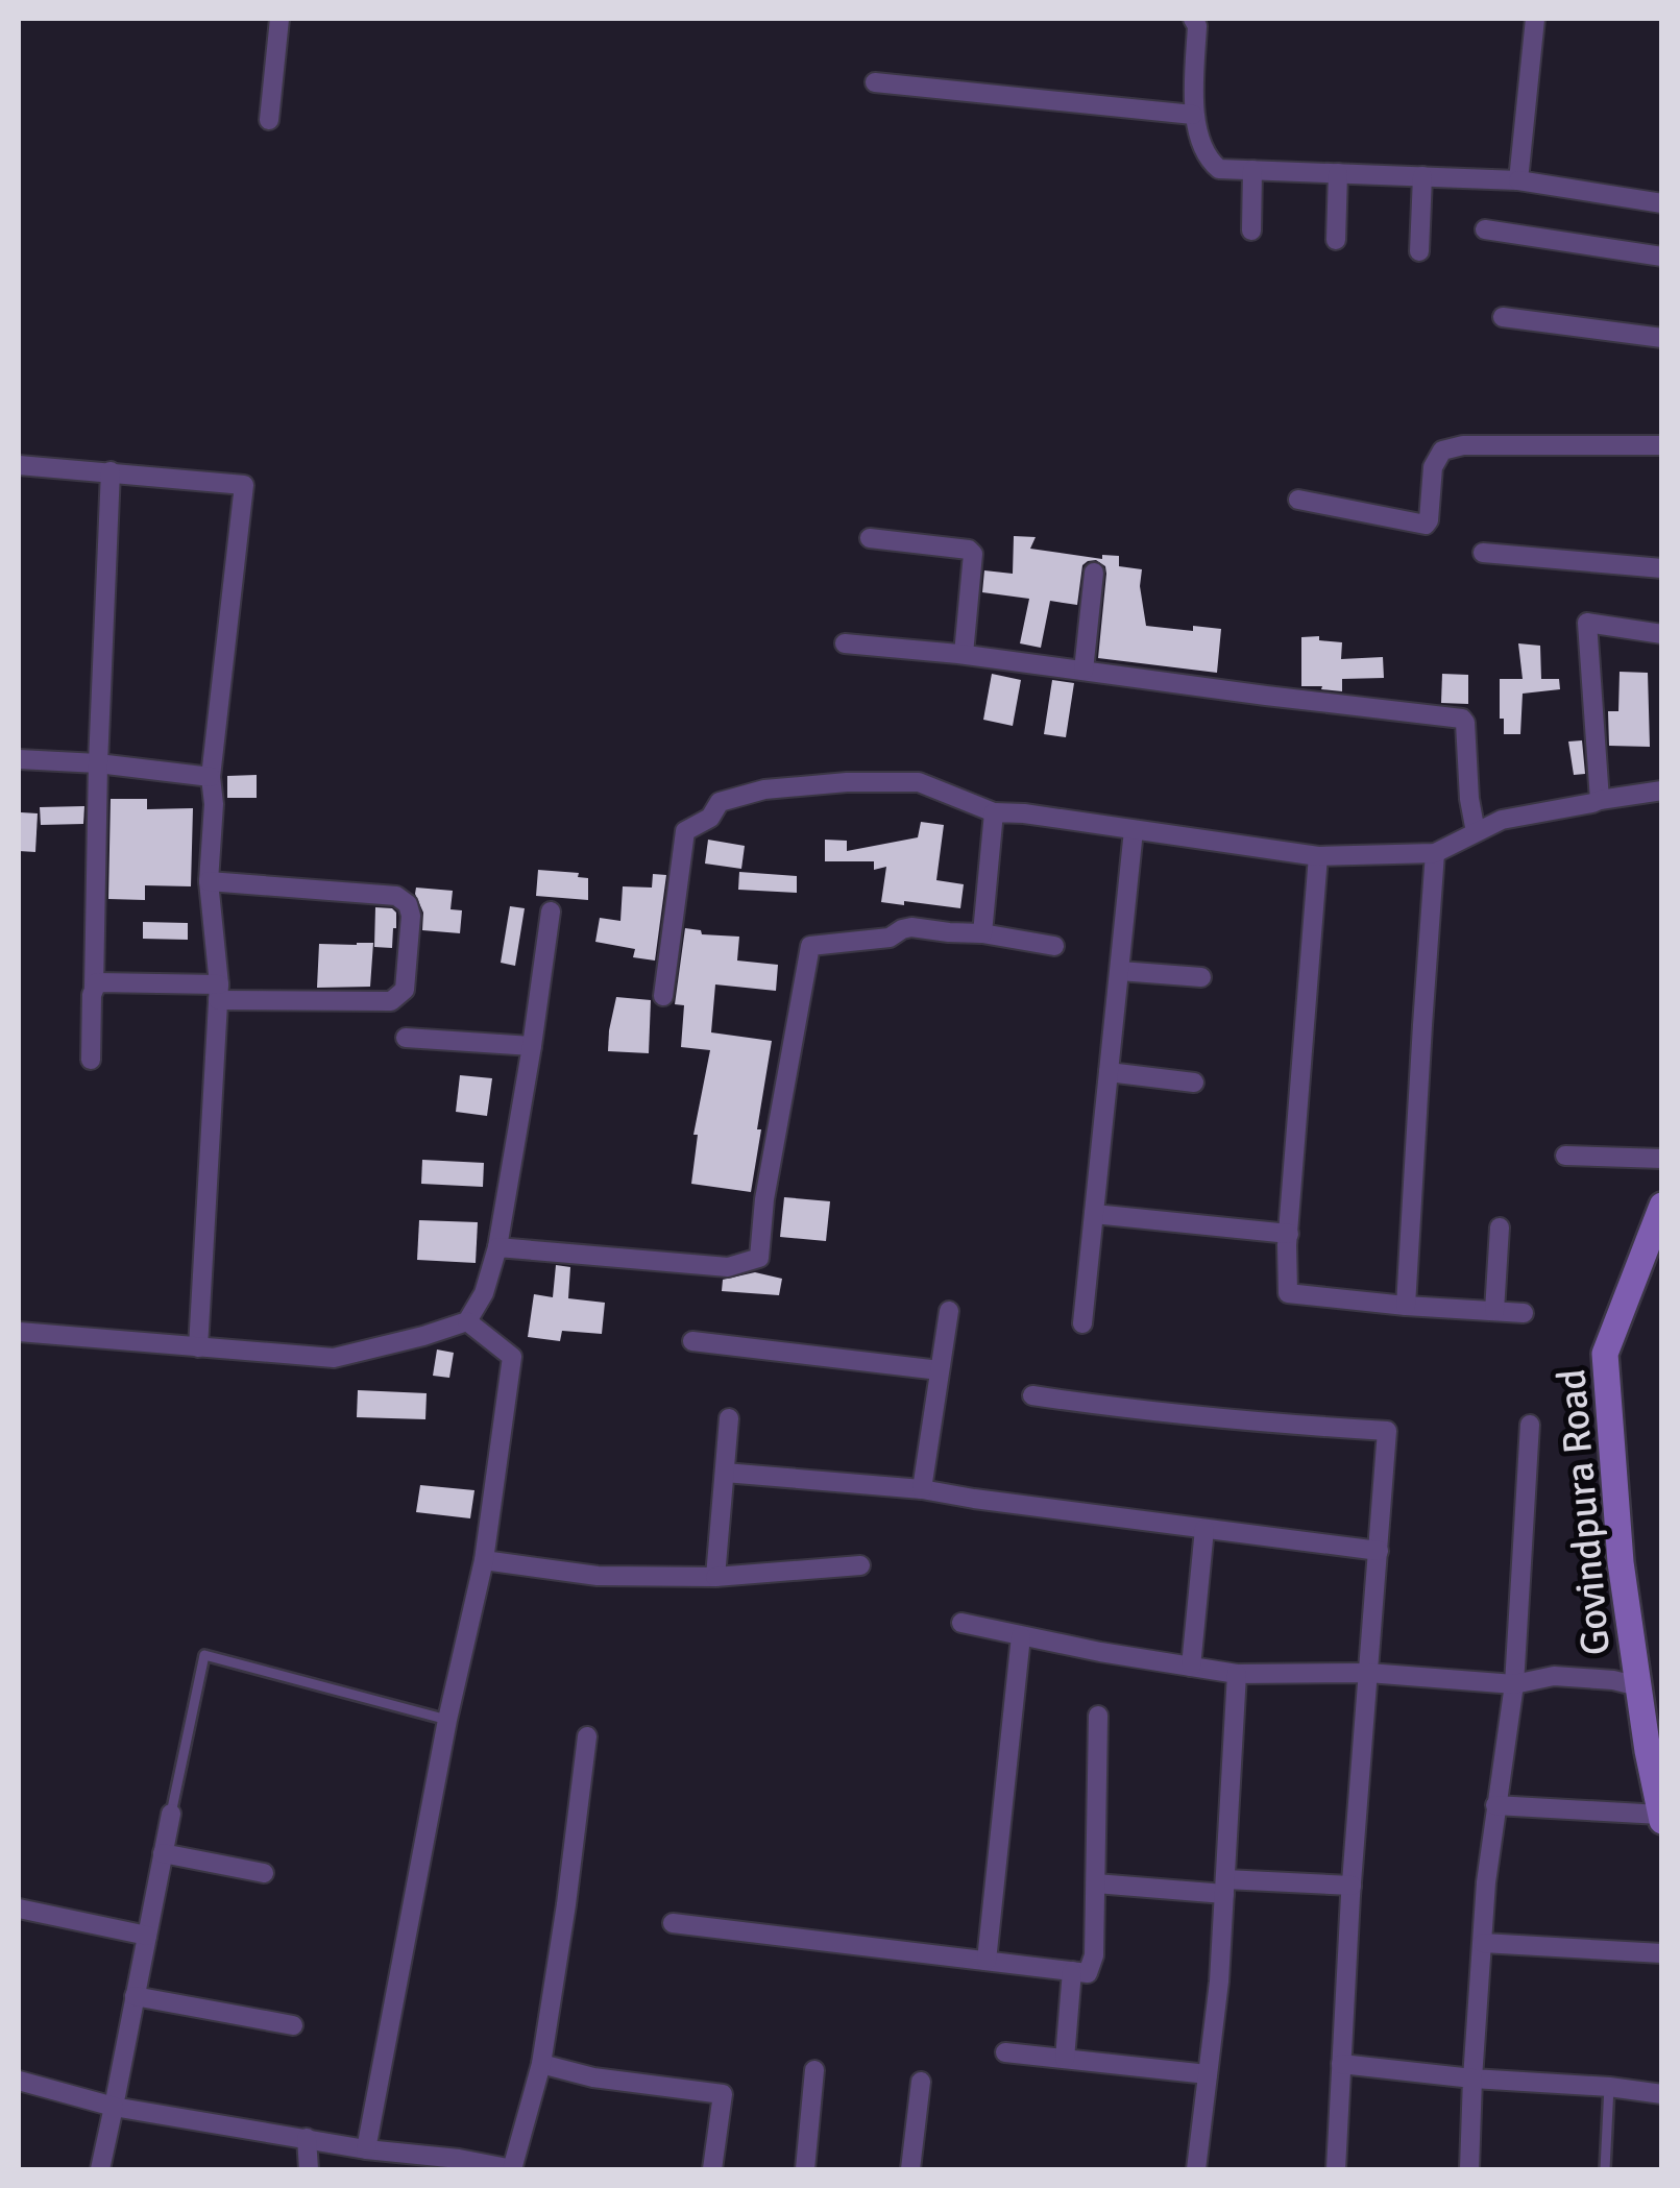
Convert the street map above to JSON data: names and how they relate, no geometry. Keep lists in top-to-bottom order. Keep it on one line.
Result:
{"streets":{"street":["Govindpura Road"]}}
